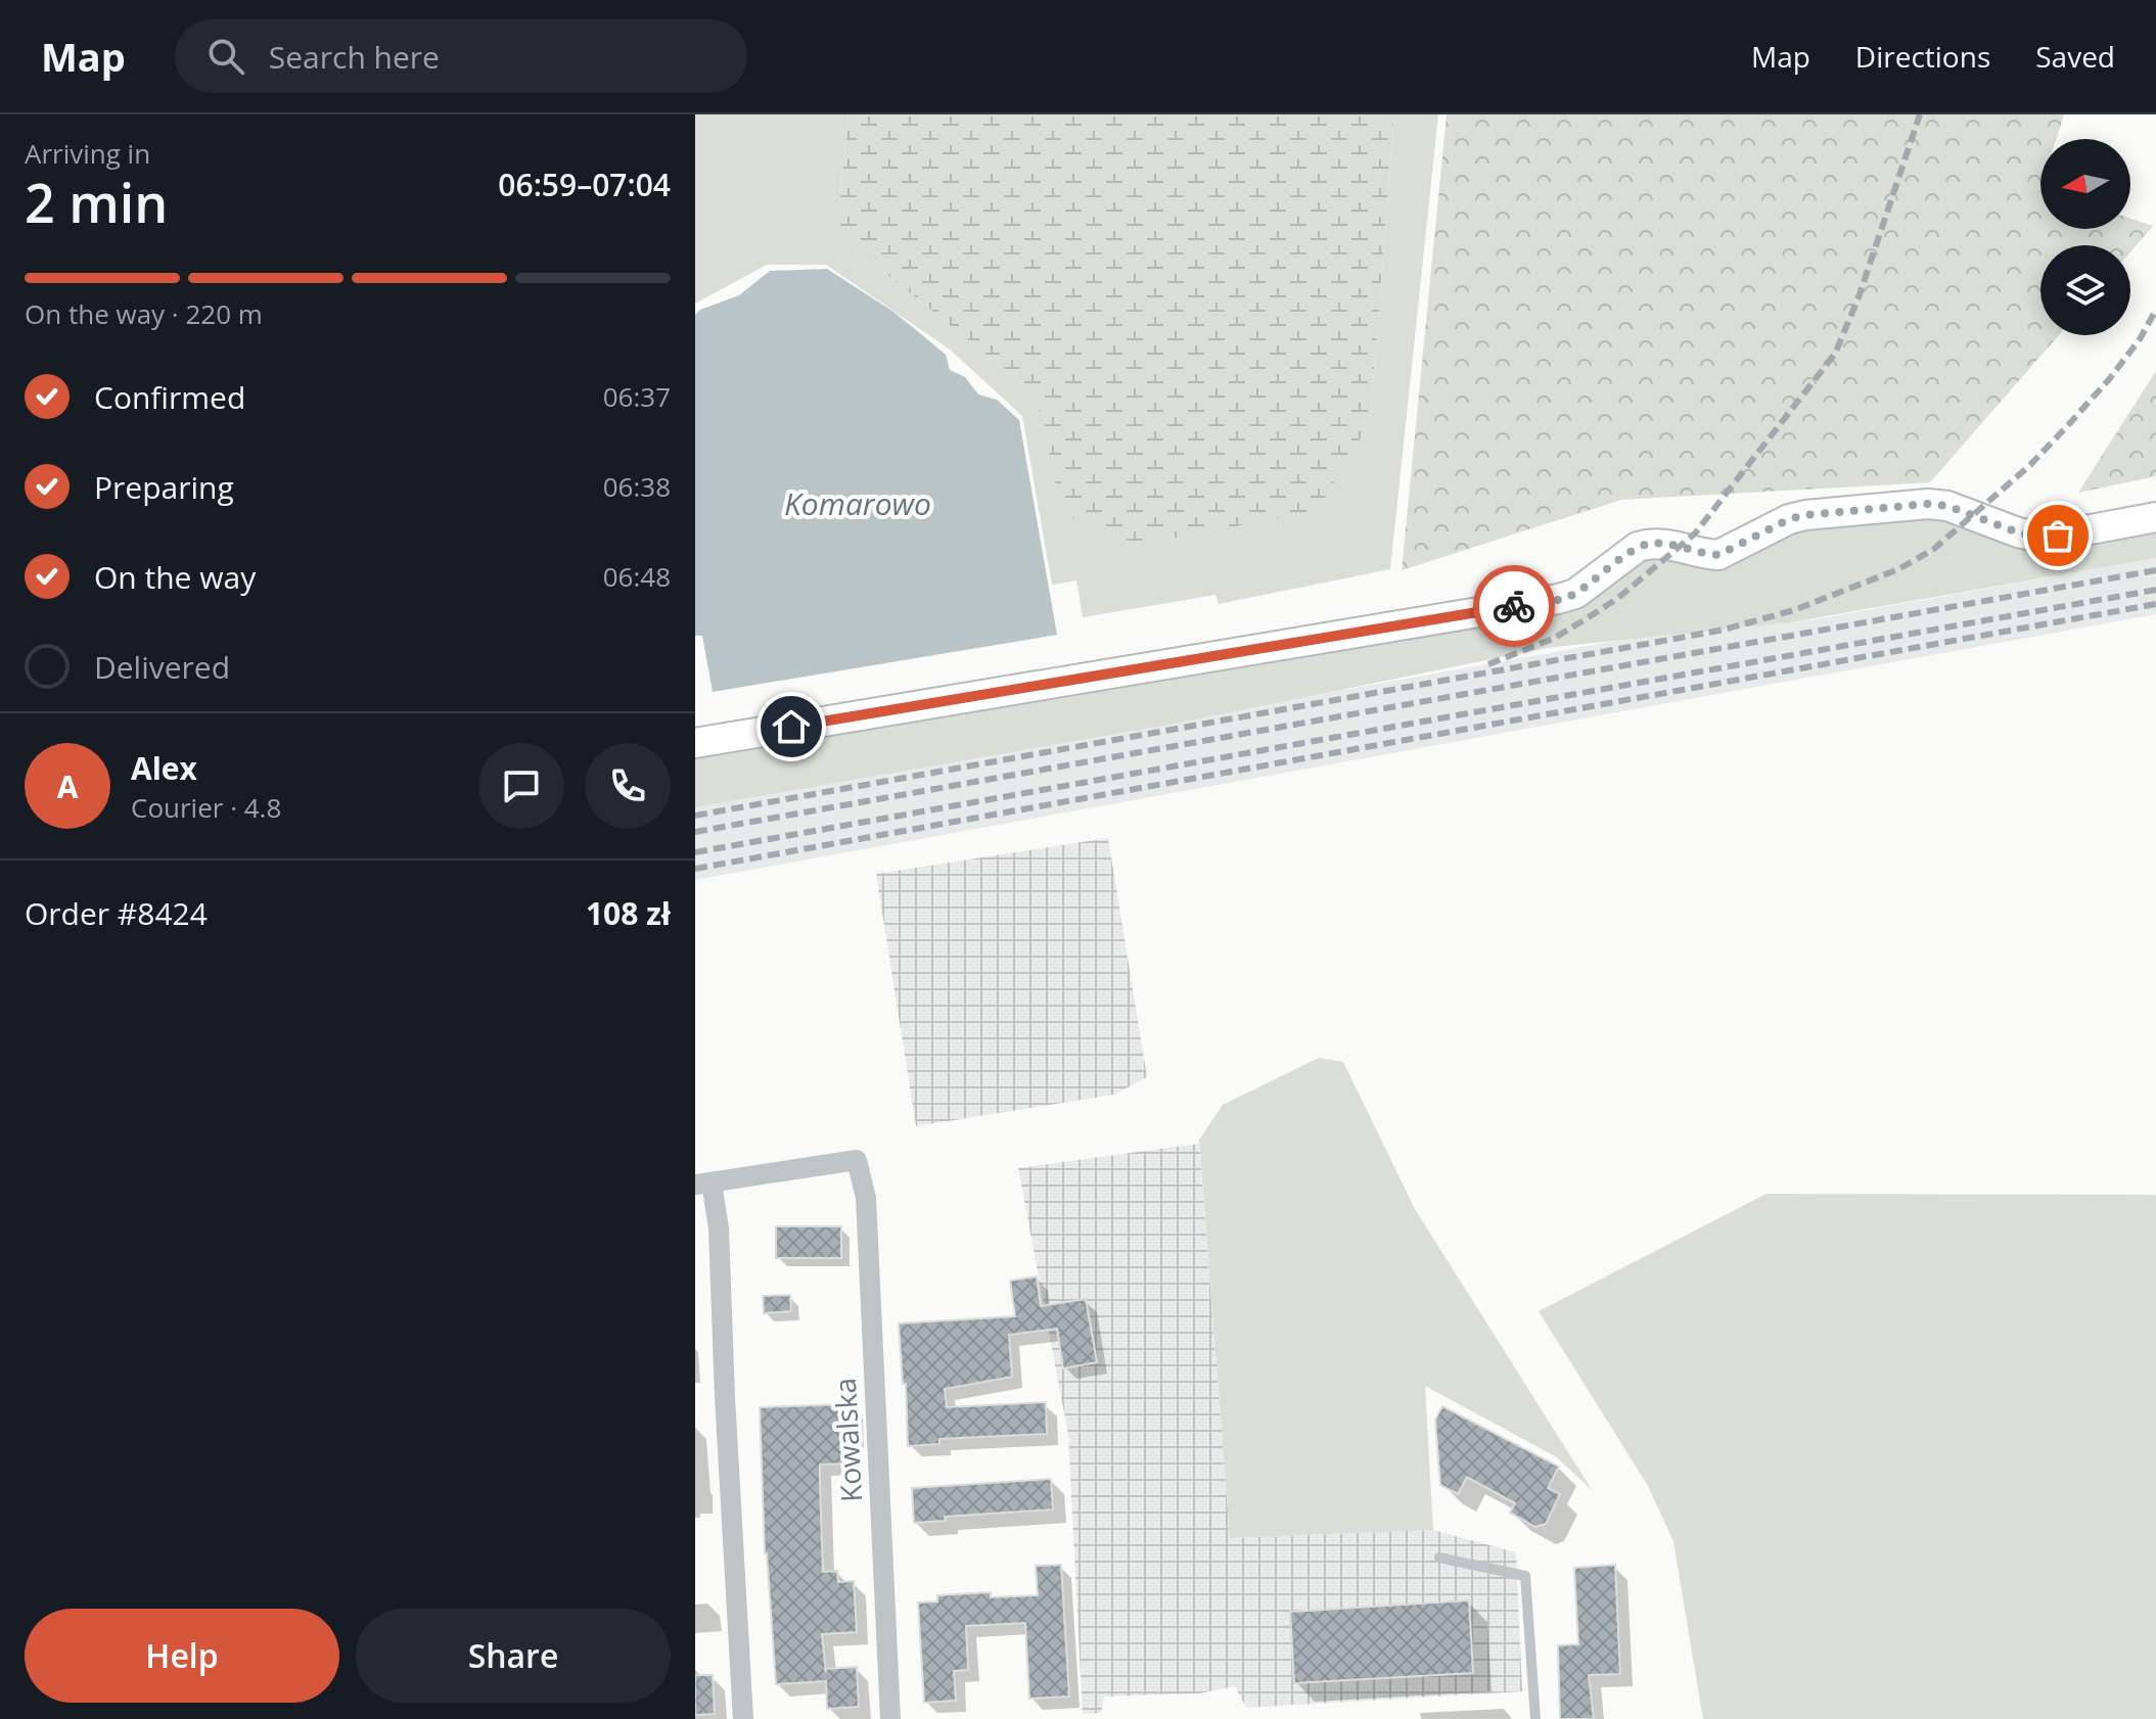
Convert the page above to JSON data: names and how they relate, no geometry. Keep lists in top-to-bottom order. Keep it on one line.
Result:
{"streets":{"street":["Kowalska"]},"water":["Komarowo"],"north":"left","page":{"header":"Map","search":"Search here","nav":["Map","Directions","Saved"],"heading":["2 min","Arriving in","06:59–07:04"],"panel":["Alex","Courier · 4.8","Order #8424","108 zł"],"bar":"On the way · 220 m","list":[["Confirmed","06:37"],["Preparing","06:38"],["On the way","06:48"],"Delivered"],"round":"A","buttons":["Help","Share"]}}
